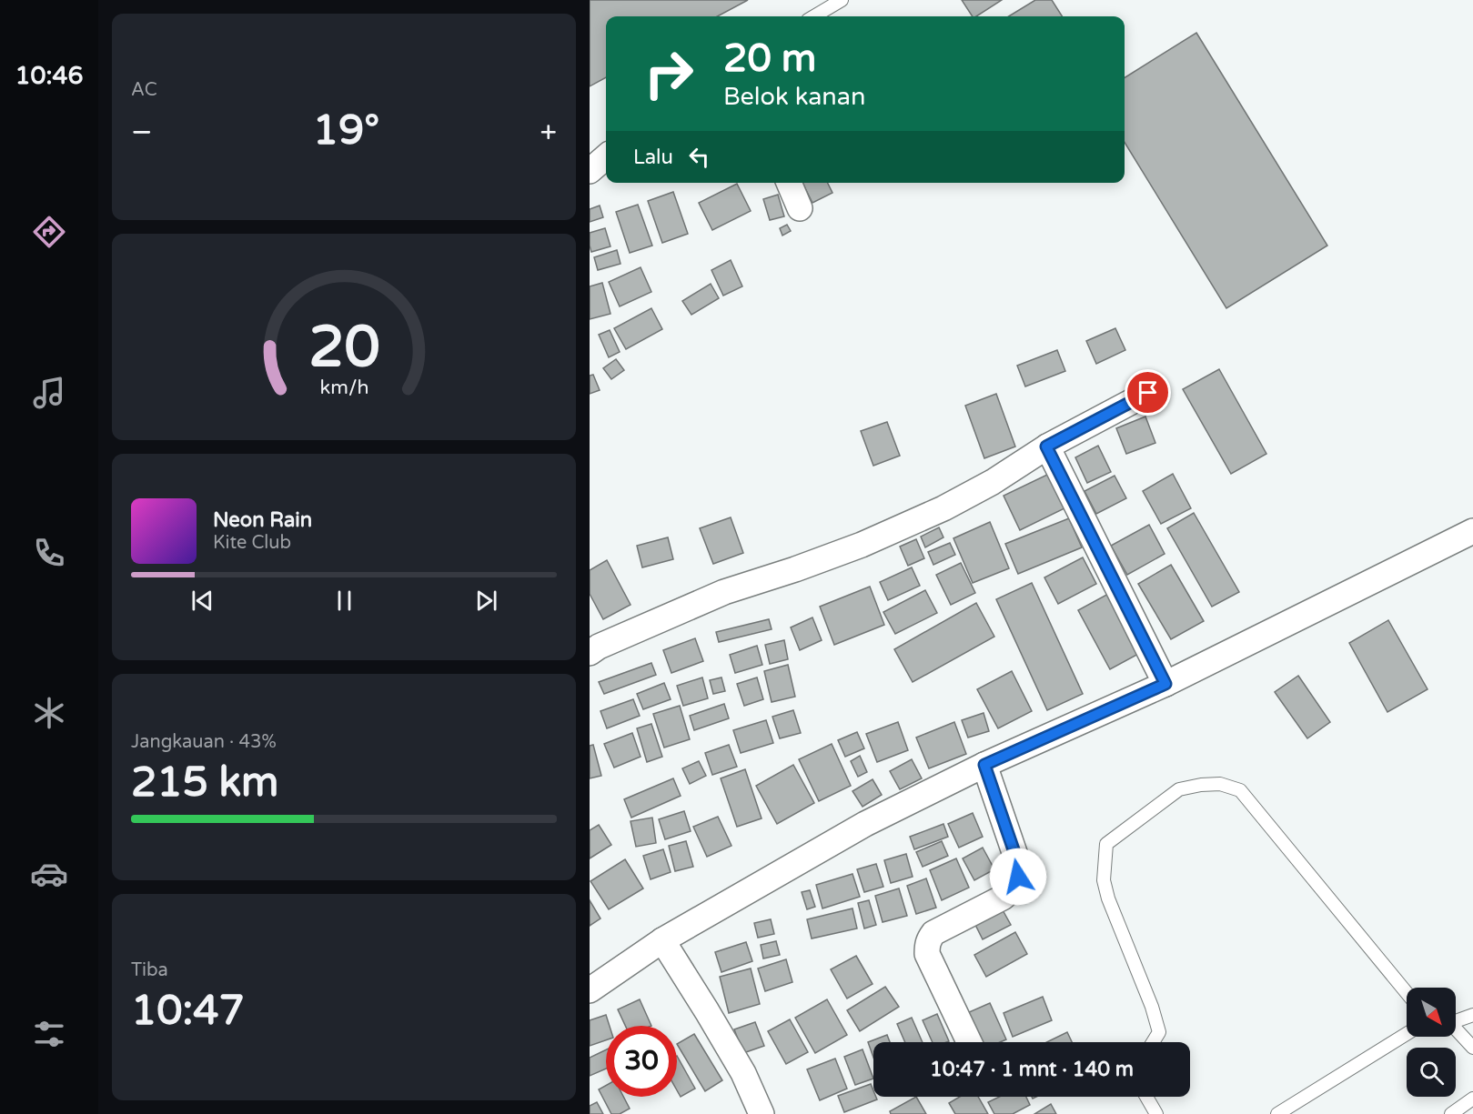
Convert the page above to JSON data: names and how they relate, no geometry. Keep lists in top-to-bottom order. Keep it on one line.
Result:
{"north":"bottom right","page":{"tabs":"10:46","tile":["AC",["Jangkauan · 43%","215 km"],["Tiba","10:47"]],"turn":["20 m","Belok kanan"],"heat":["−","19°","+"],"then":"Lalu","song":["Neon Rain","Kite Club"],"limit":"30","trip":"10:47 · 1 mnt · 140 m","gauge":["20","km/h"]}}
